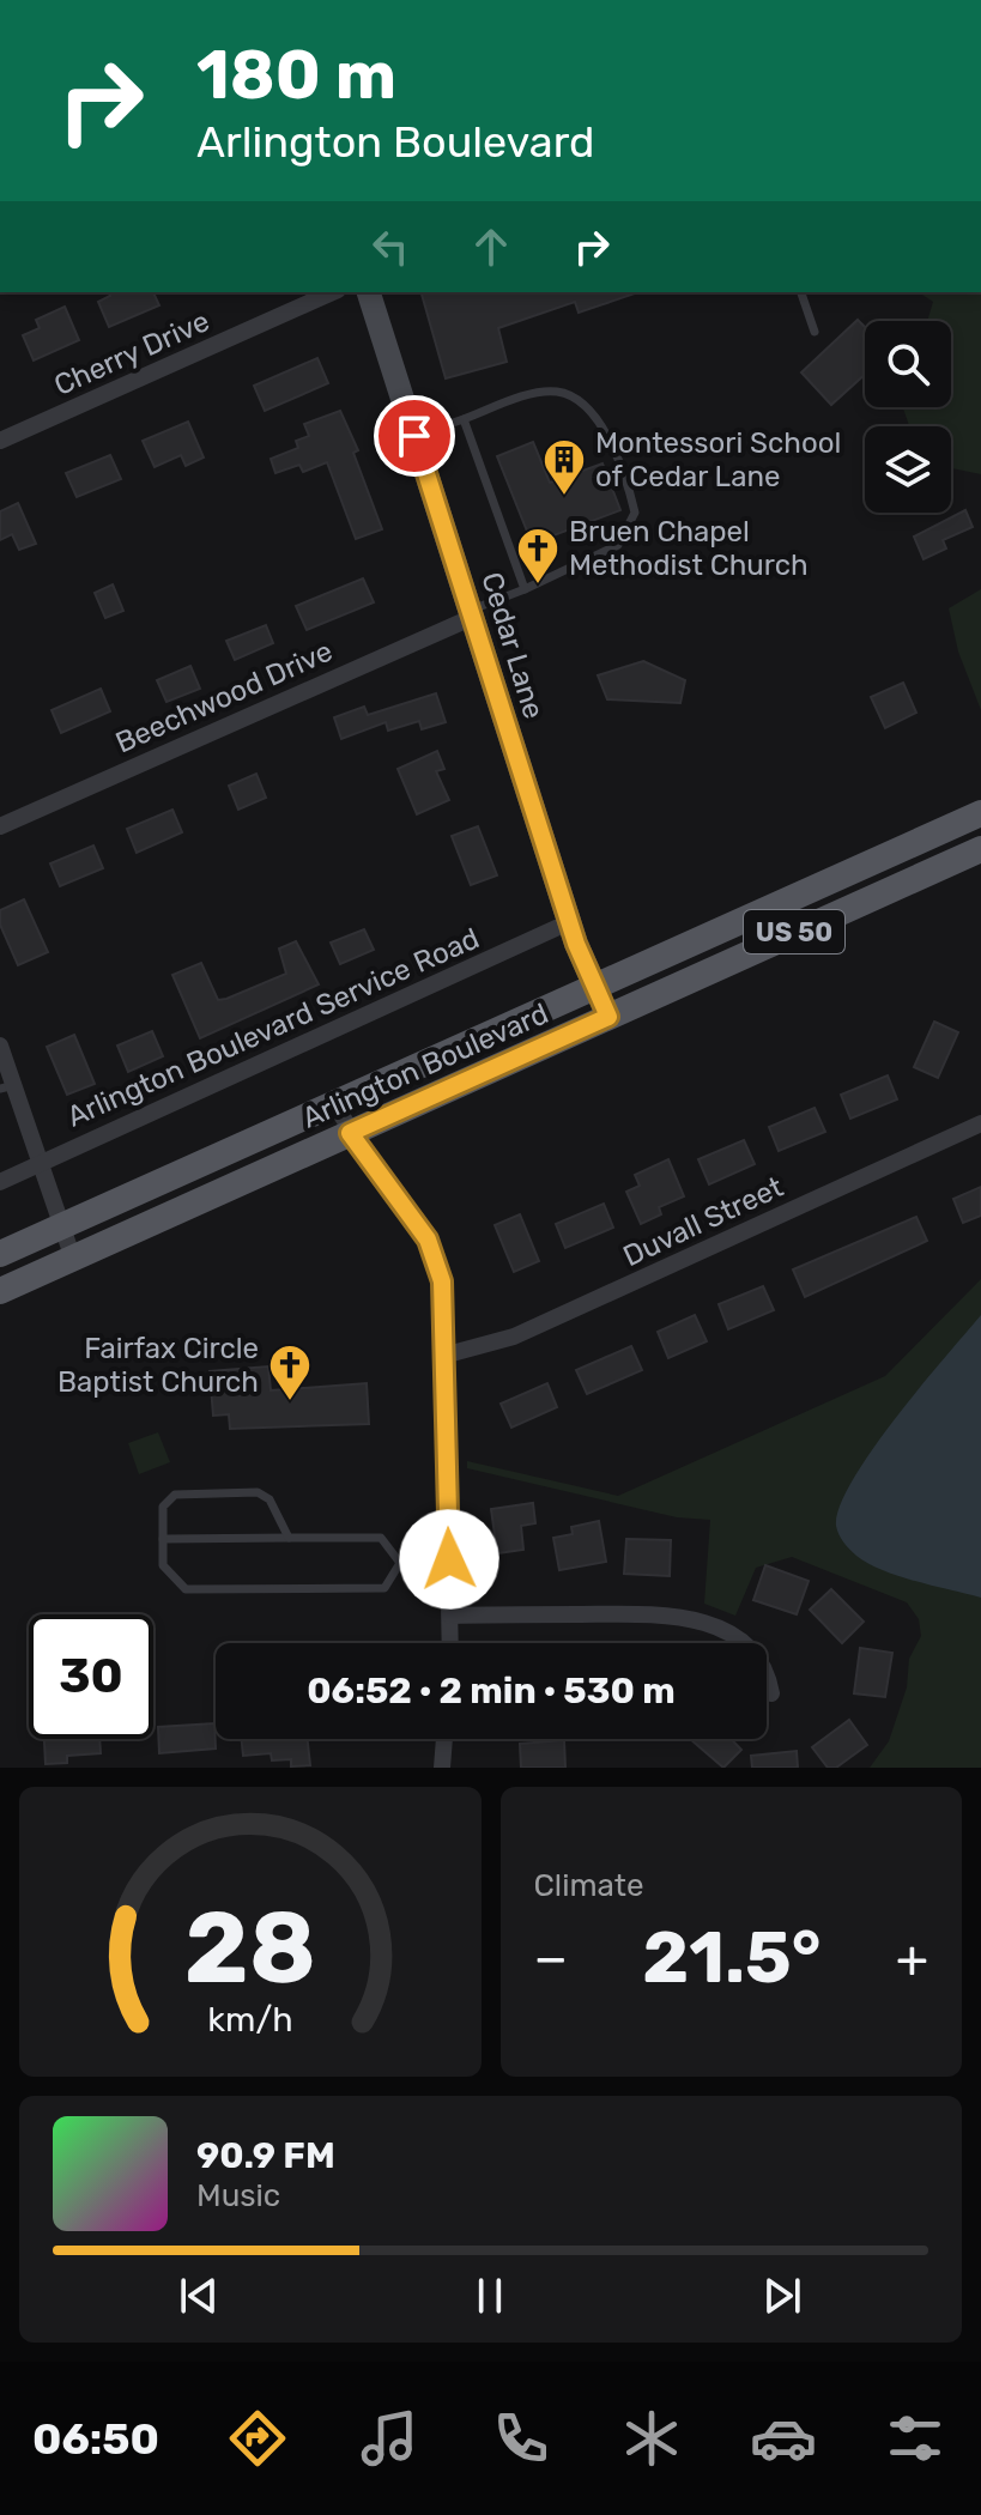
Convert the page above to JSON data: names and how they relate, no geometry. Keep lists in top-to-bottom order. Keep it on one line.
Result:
{"streets":{"main road":["Cedar Lane","US 50","Arlington Boulevard"],"street":["Cherry Drive","Beechwood Drive","Arlington Boulevard Service Road","Duvall Street"]},"crossings":[["Cedar Lane","Beechwood Drive"],["Cedar Lane","Arlington Boulevard Service Road"],["Cedar Lane","Arlington Boulevard"]],"places":{"building":["Montessori School of Cedar Lane"],"church":["Bruen Chapel Methodist Church","Fairfax Circle Baptist Church"]},"page":{"turn":["180 m","Arlington Boulevard"],"limit":"30","trip":"06:52 · 2 min · 530 m","tile":"Climate","heat":["−","21.5°","+"],"song":["90.9 FM","Music"],"tabs":"06:50","gauge":["28","km/h"]}}
